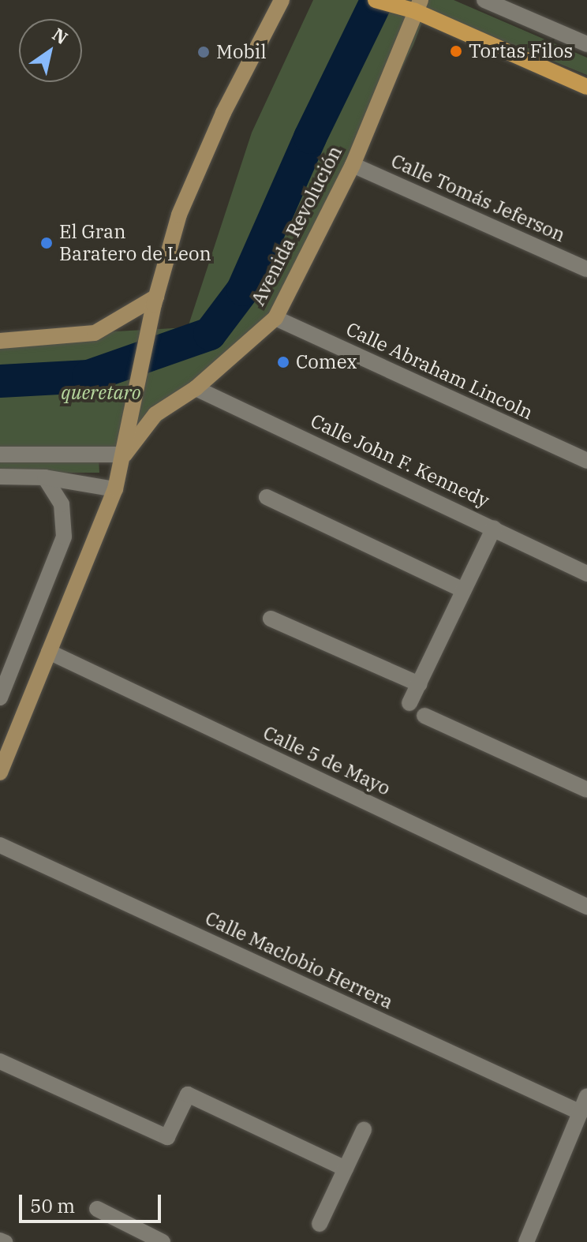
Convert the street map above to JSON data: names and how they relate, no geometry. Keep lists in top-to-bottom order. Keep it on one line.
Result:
{"streets":{"main road":["Avenida Revolución"],"street":["Calle Tomás Jeferson","Calle Abraham Lincoln","Calle John F. Kennedy","Calle 5 de Mayo","Calle Maclobio Herrera"]},"crossings":[["Calle Tomás Jeferson","Avenida Revolución"],["Avenida Revolución","Calle Abraham Lincoln"],["Avenida Revolución","Calle John F. Kennedy"],["Avenida Revolución","Calle 5 de Mayo"]],"parks":["queretaro"],"places":["Tortas Filos","Mobil","El Gran Baratero de Leon","Comex"],"scale_bar":"50 m","north":"top right"}
